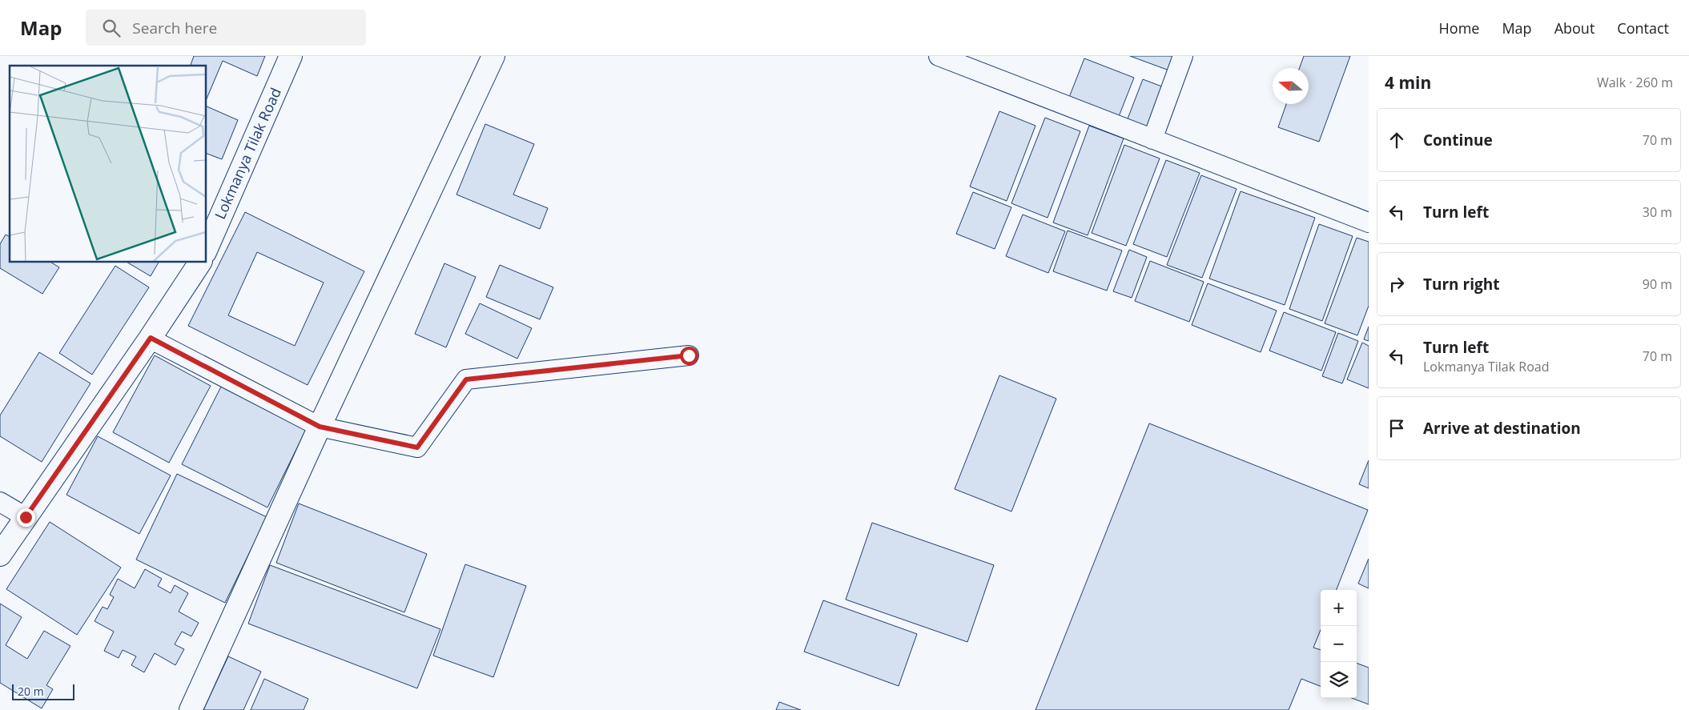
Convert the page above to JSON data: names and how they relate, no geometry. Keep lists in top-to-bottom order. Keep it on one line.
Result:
{"streets":{"street":["Lokmanya Tilak Road"]},"scale_bar":"20 m","north":"left","page":{"header":"Map","search":"Search here","nav":["Home","Map","About","Contact"],"heading":["4 min","Walk · 260 m"],"list":[["Continue","70 m"],["Turn left","30 m"],["Turn right","90 m"],["Turn left","Lokmanya Tilak Road","70 m"],"Arrive at destination"],"map_buttons":["+","−"],"scale":"20 m"}}
